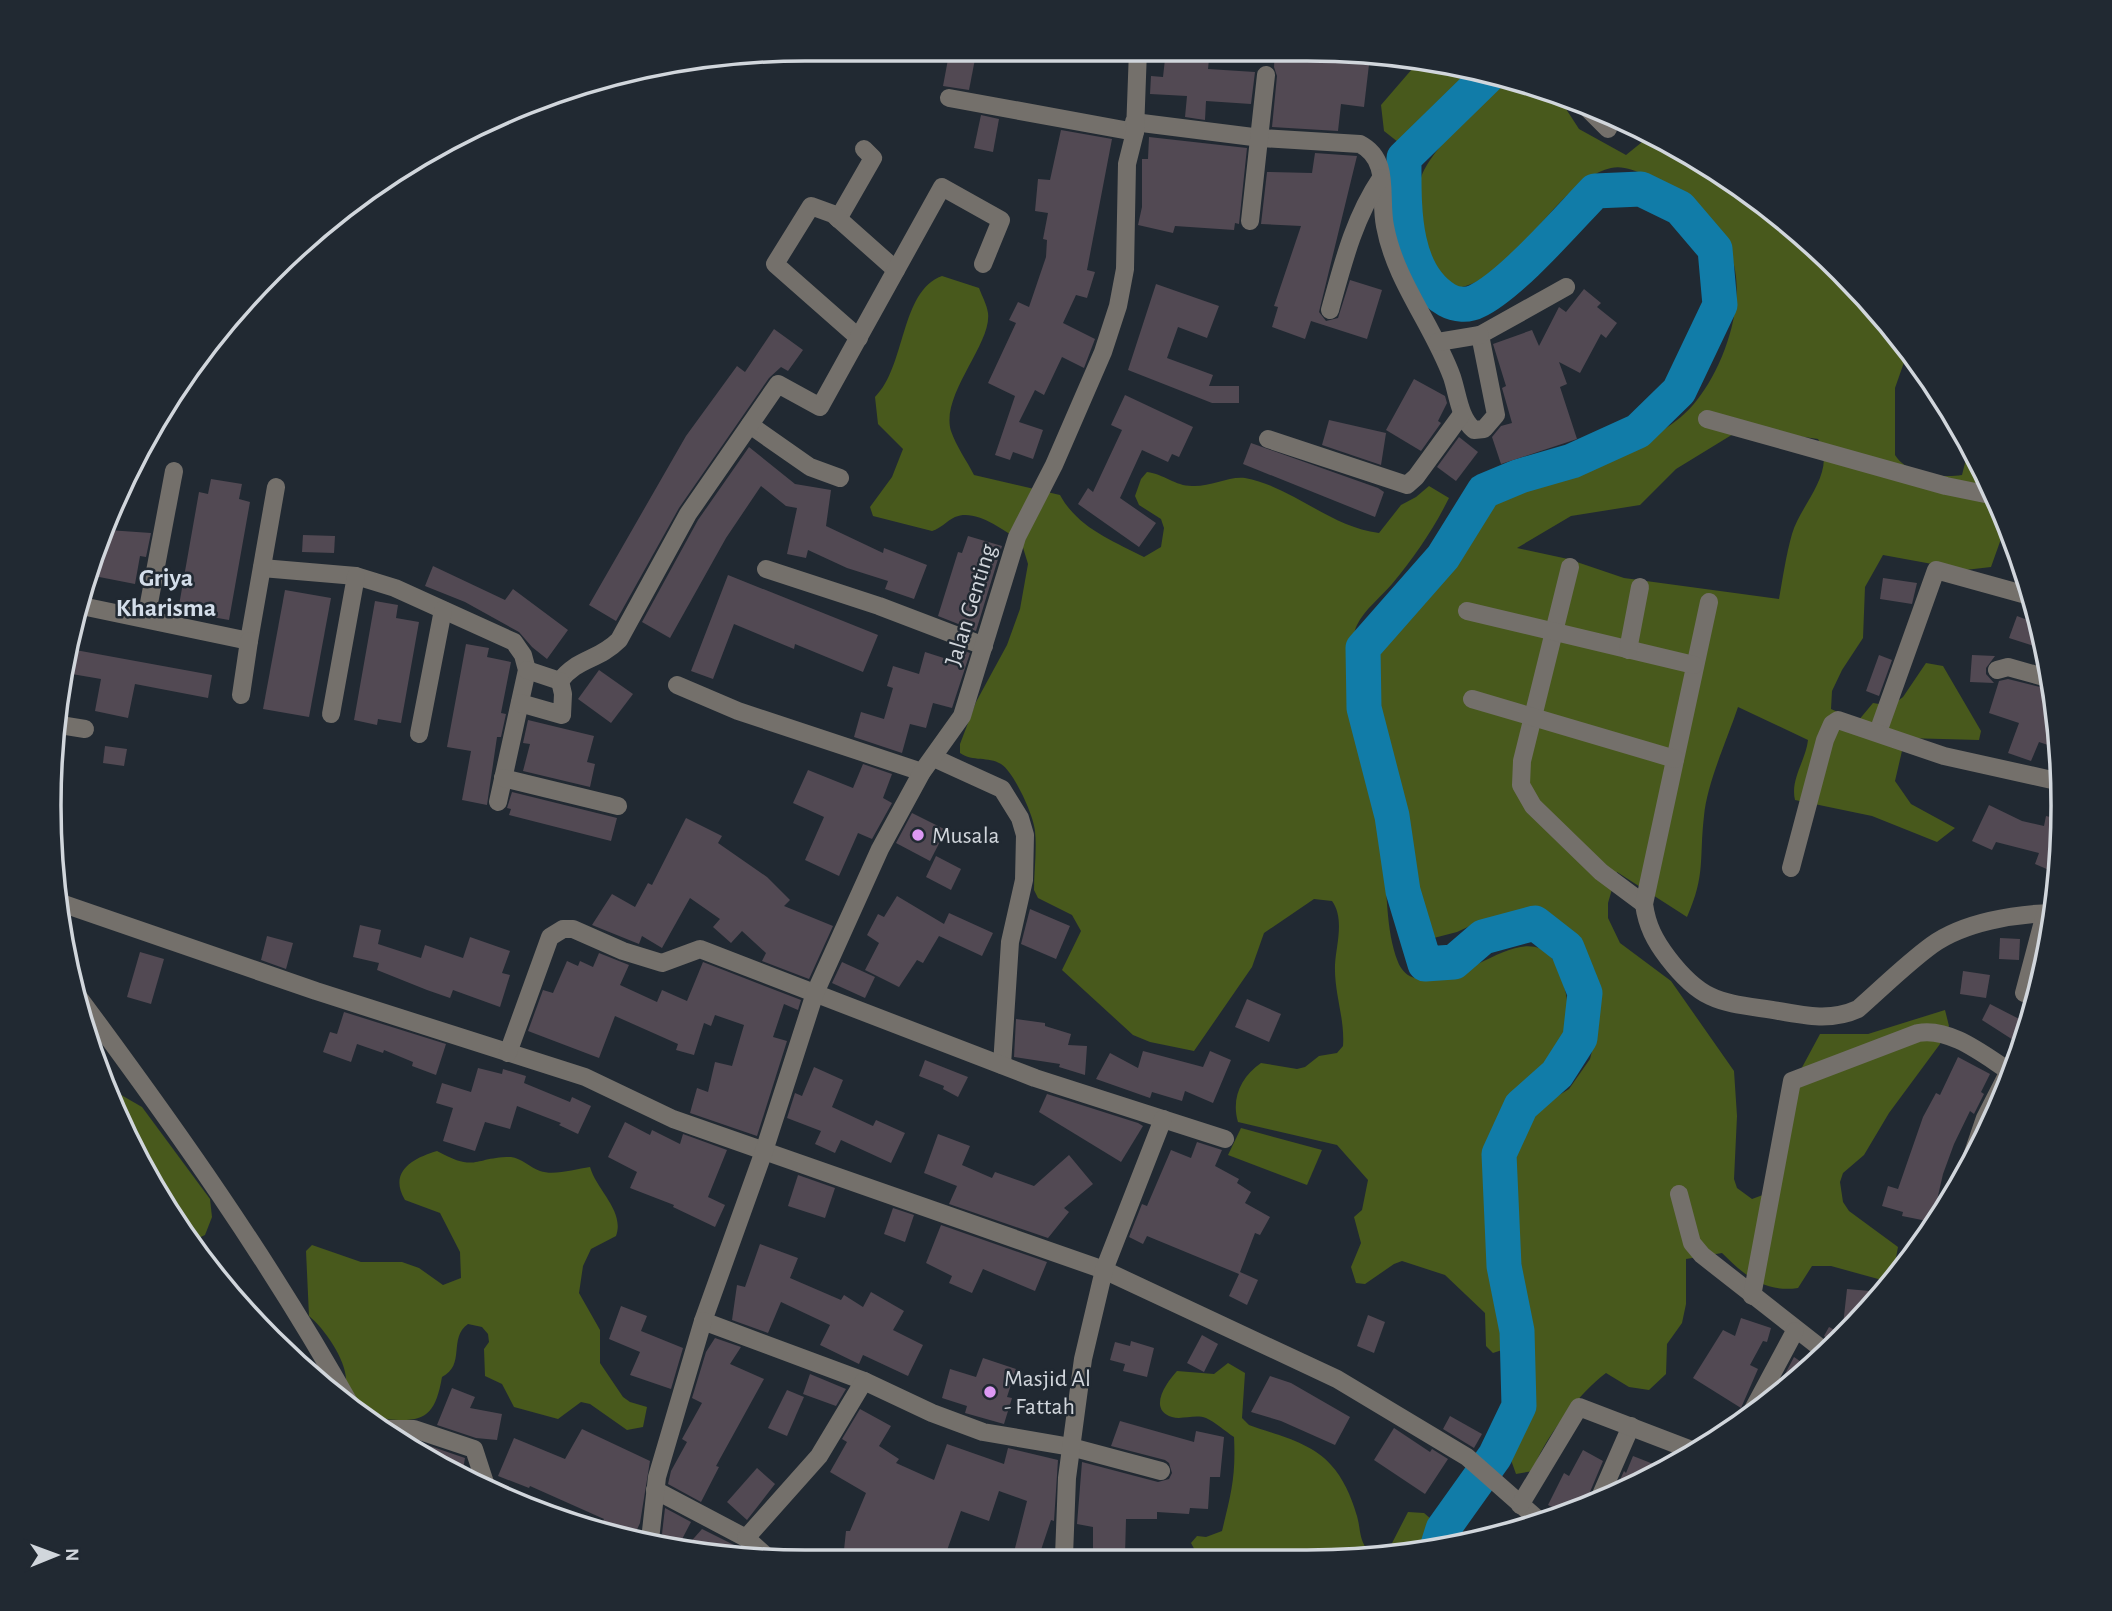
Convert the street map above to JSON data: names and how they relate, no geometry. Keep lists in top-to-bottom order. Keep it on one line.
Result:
{"streets":{"street":["Jalan Genting"]},"districts":["Griya Kharisma"],"places":["Musala","Masjid Al - Fattah"],"north":"right"}
